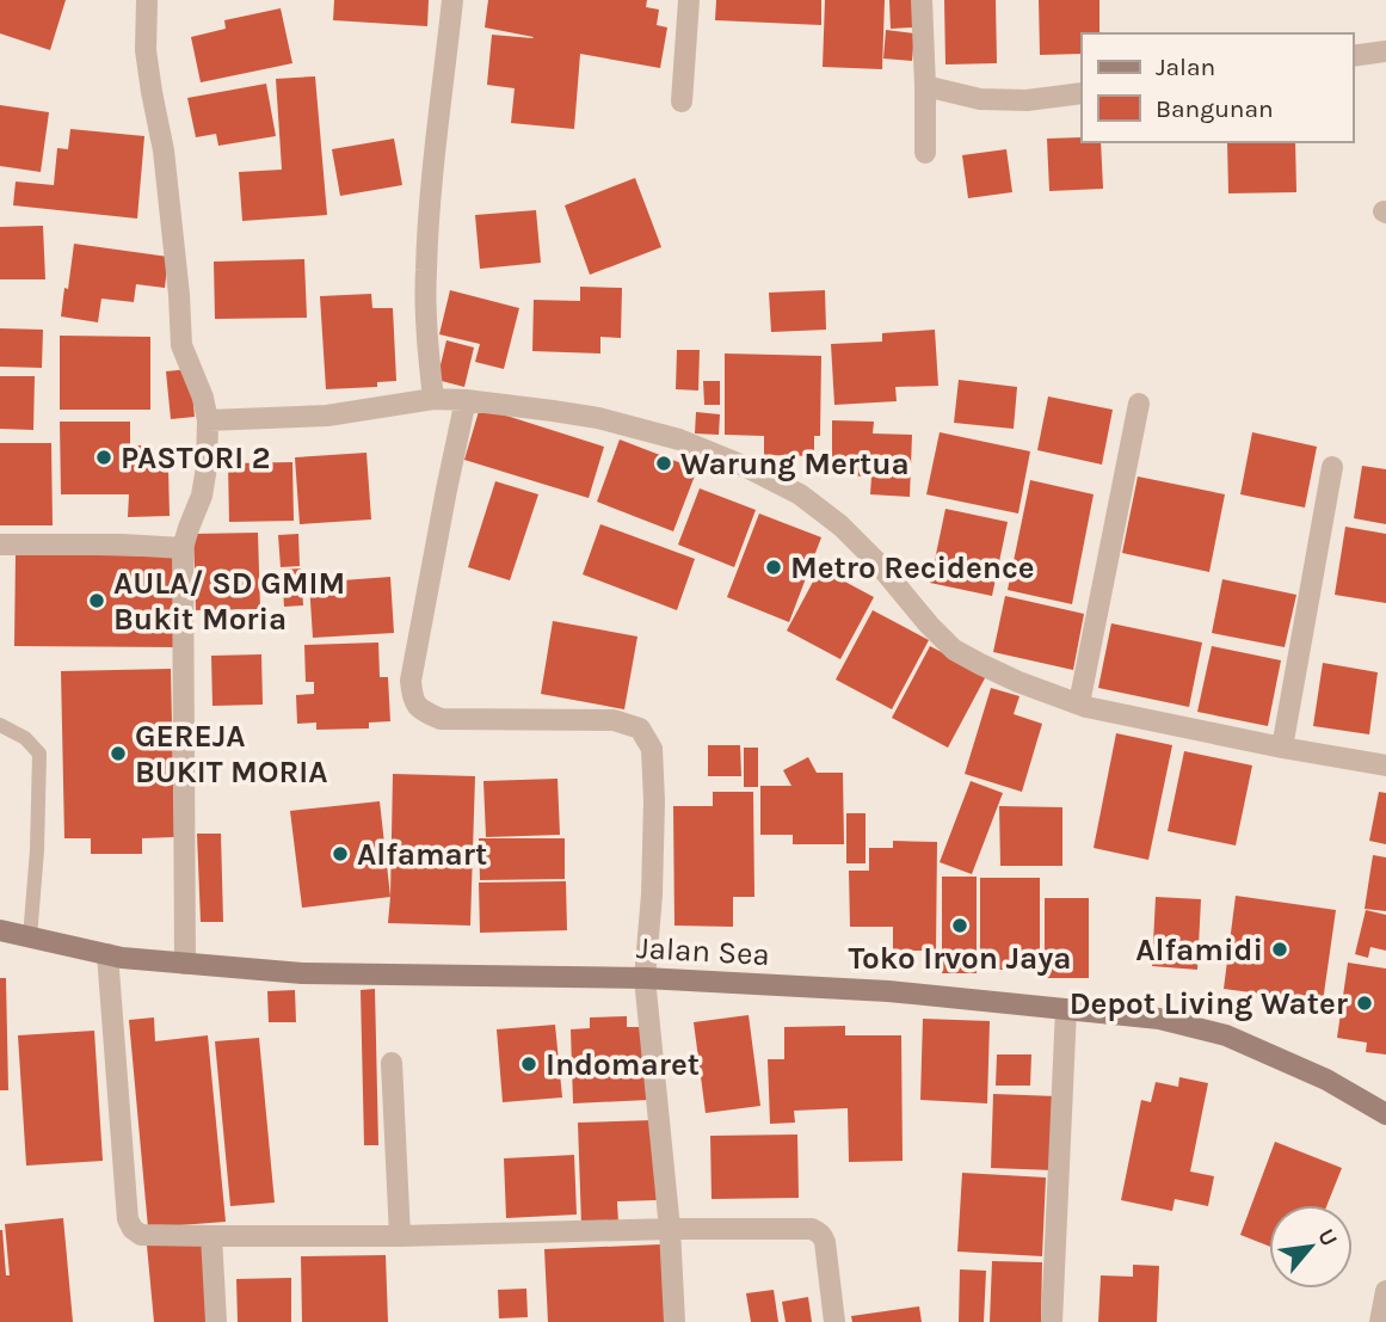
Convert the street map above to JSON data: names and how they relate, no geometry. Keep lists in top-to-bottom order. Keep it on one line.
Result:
{"streets":{"main road":["Jalan Sea"]},"places":["PASTORI 2","Warung Mertua","Metro Recidence","AULA/ SD GMIM Bukit Moria","GEREJA BUKIT MORIA","Alfamart","Toko Irvon Jaya","Alfamidi","Depot Living Water","Indomaret"],"legend":["Jalan","Bangunan"],"north":"top right"}
